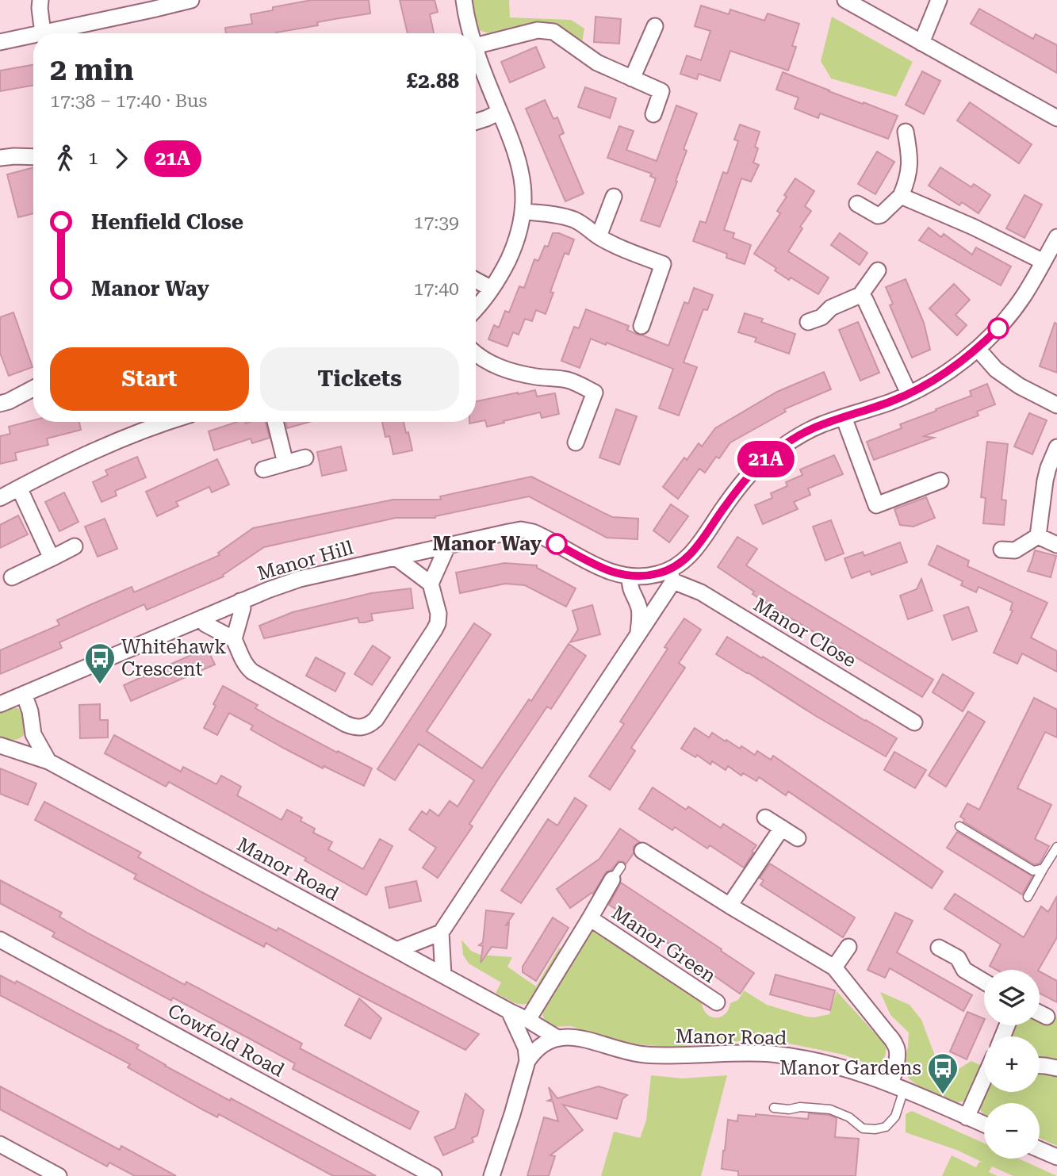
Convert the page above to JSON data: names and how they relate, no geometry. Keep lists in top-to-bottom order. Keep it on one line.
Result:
{"streets":{"street":["Manor Hill","Manor Close","Manor Road","Manor Green","Cowfold Road"]},"crossings":[["Manor Hill","Manor Close"],["Manor Road","Manor Green"]],"places":{"other":["Manor Way"],"bus stop":["Whitehawk Crescent","Manor Gardens"]},"lines":["bus line 21A"],"page":{"on_map":"21A","heading":["2 min","17:38 – 17:40 · Bus","£2.88"],"legs":["1","21A"],"list":[{"name":"Henfield Close","value":"17:39"},{"name":"Manor Way","value":"17:40"}],"buttons":["Start","Tickets"],"map_buttons":["+","−"]}}
